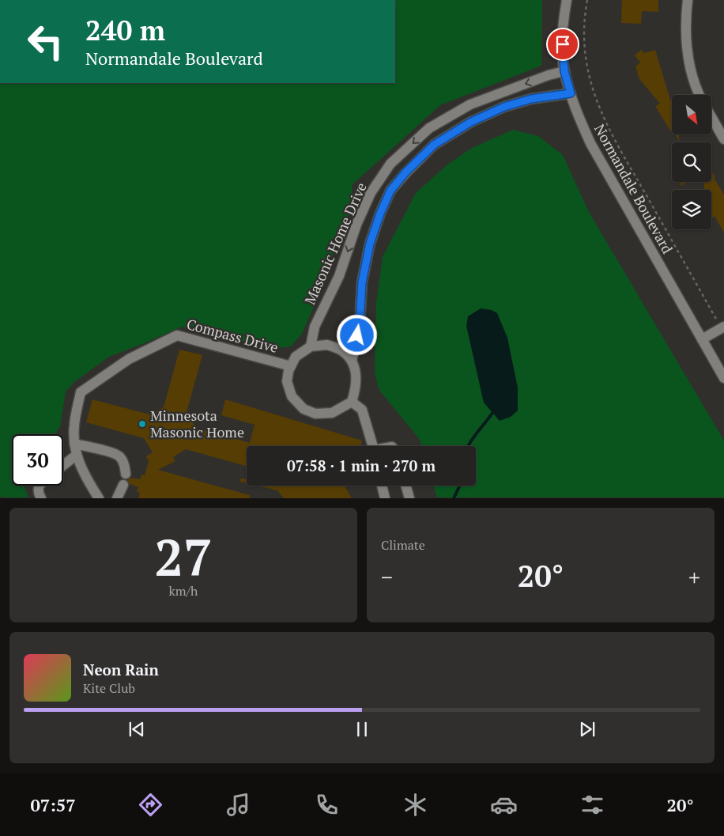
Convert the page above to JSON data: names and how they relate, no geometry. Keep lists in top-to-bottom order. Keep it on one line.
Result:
{"streets":{"street":["Normandale Boulevard","Masonic Home Drive","Compass Drive"]},"crossings":[["Normandale Boulevard","Masonic Home Drive"],["Masonic Home Drive","Compass Drive"]],"one_way":["Masonic Home Drive"],"places":["Minnesota Masonic Home"],"north":"bottom right","page":{"turn":["240 m","Normandale Boulevard"],"limit":"30","trip":"07:58 · 1 min · 270 m","tile":[["27","km/h"],"Climate"],"heat":["−","20°","+"],"song":["Neon Rain","Kite Club"],"tabs":["07:57","20°"]}}
